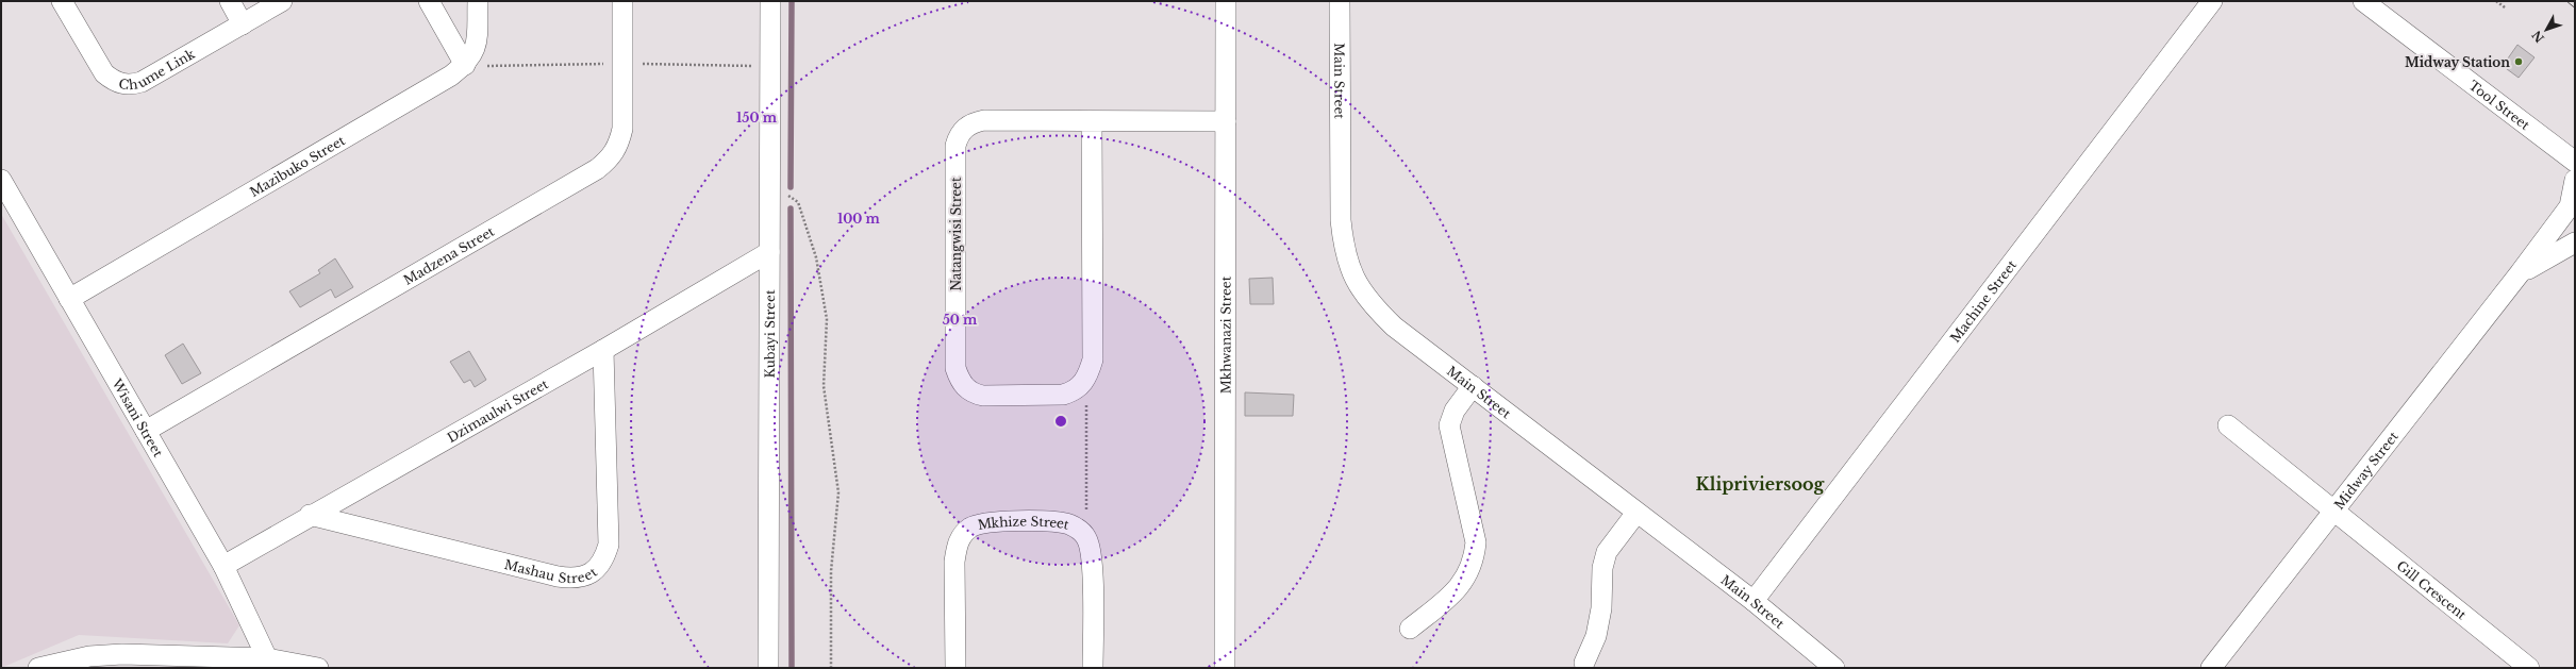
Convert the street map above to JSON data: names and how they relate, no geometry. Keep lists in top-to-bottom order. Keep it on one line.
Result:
{"streets":{"street":["Chume Link","Main Street","Tool Street","Mazibuko Street","Natangwisi Street","Madzena Street","Machine Street","Kubayi Street","Mkhwanazi Street","Dzimaulwi Street","Wisani Street","Midway Street","Mkhize Street","Mashau Street","Gill Crescent"]},"crossings":[["Main Street","Machine Street"],["Mazibuko Street","Wisani Street"],["Natangwisi Street","Mkhwanazi Street"],["Madzena Street","Wisani Street"],["Kubayi Street","Dzimaulwi Street"],["Dzimaulwi Street","Wisani Street"],["Dzimaulwi Street","Mashau Street"],["Midway Street","Gill Crescent"]],"districts":["Klipriviersoog"],"places":["Midway Station"],"north":"bottom left","rings":["150 m","100 m","50 m"]}
